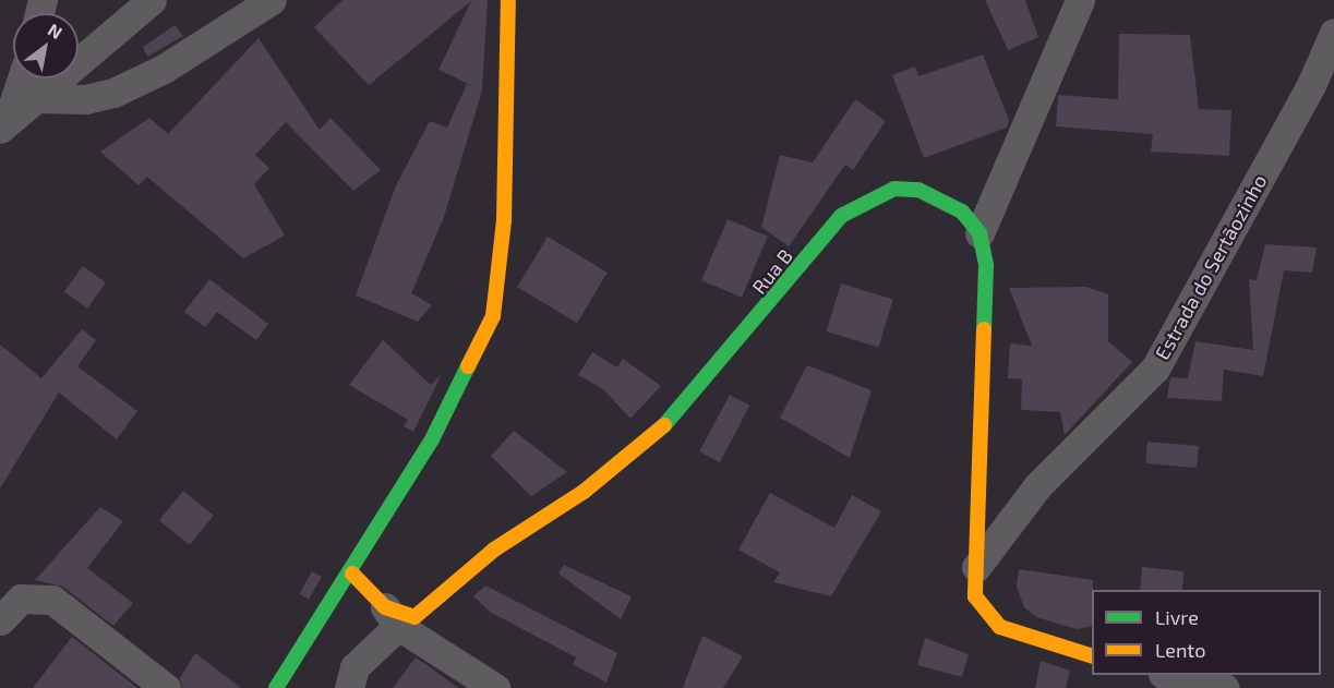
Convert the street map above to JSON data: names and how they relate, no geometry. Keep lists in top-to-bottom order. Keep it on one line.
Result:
{"streets":{"street":["Estrada do Sertãozinho","Rua B"]},"legend":["Livre","Lento"],"north":"top right"}
